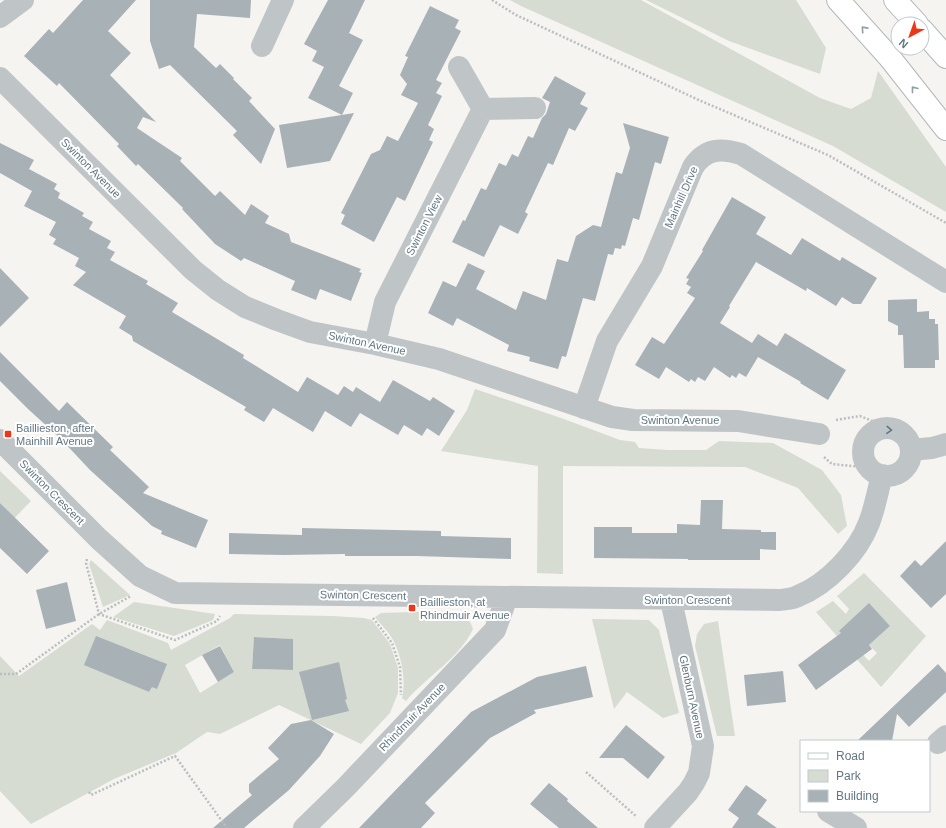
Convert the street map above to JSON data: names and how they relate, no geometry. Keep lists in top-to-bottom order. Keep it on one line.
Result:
{"streets":{"street":["Swinton Avenue","Mainhill Drive","Swinton View","Swinton Crescent","Glenburn Avenue","Rhindmuir Avenue"]},"crossings":[["Swinton Avenue","Mainhill Drive"],["Swinton Avenue","Swinton View"],["Swinton Crescent","Glenburn Avenue"],["Swinton Crescent","Rhindmuir Avenue"]],"places":{"transit":["Baillieston, after Mainhill Avenue","Baillieston, at Rhindmuir Avenue"]},"legend":["Road","Park","Building"],"north":"bottom left"}
